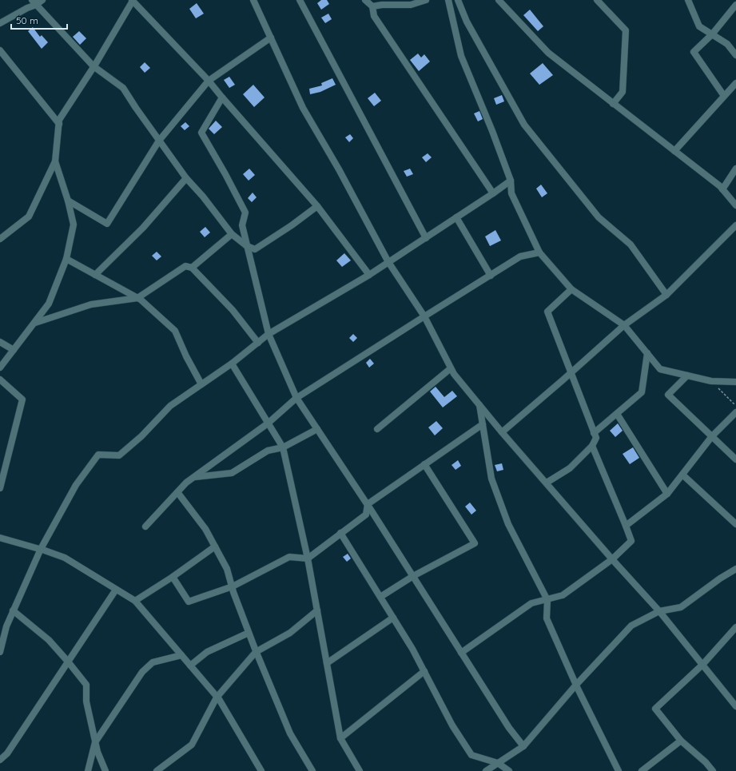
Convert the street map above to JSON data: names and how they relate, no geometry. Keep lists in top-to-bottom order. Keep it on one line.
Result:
{"scale_bar":"50 m"}
